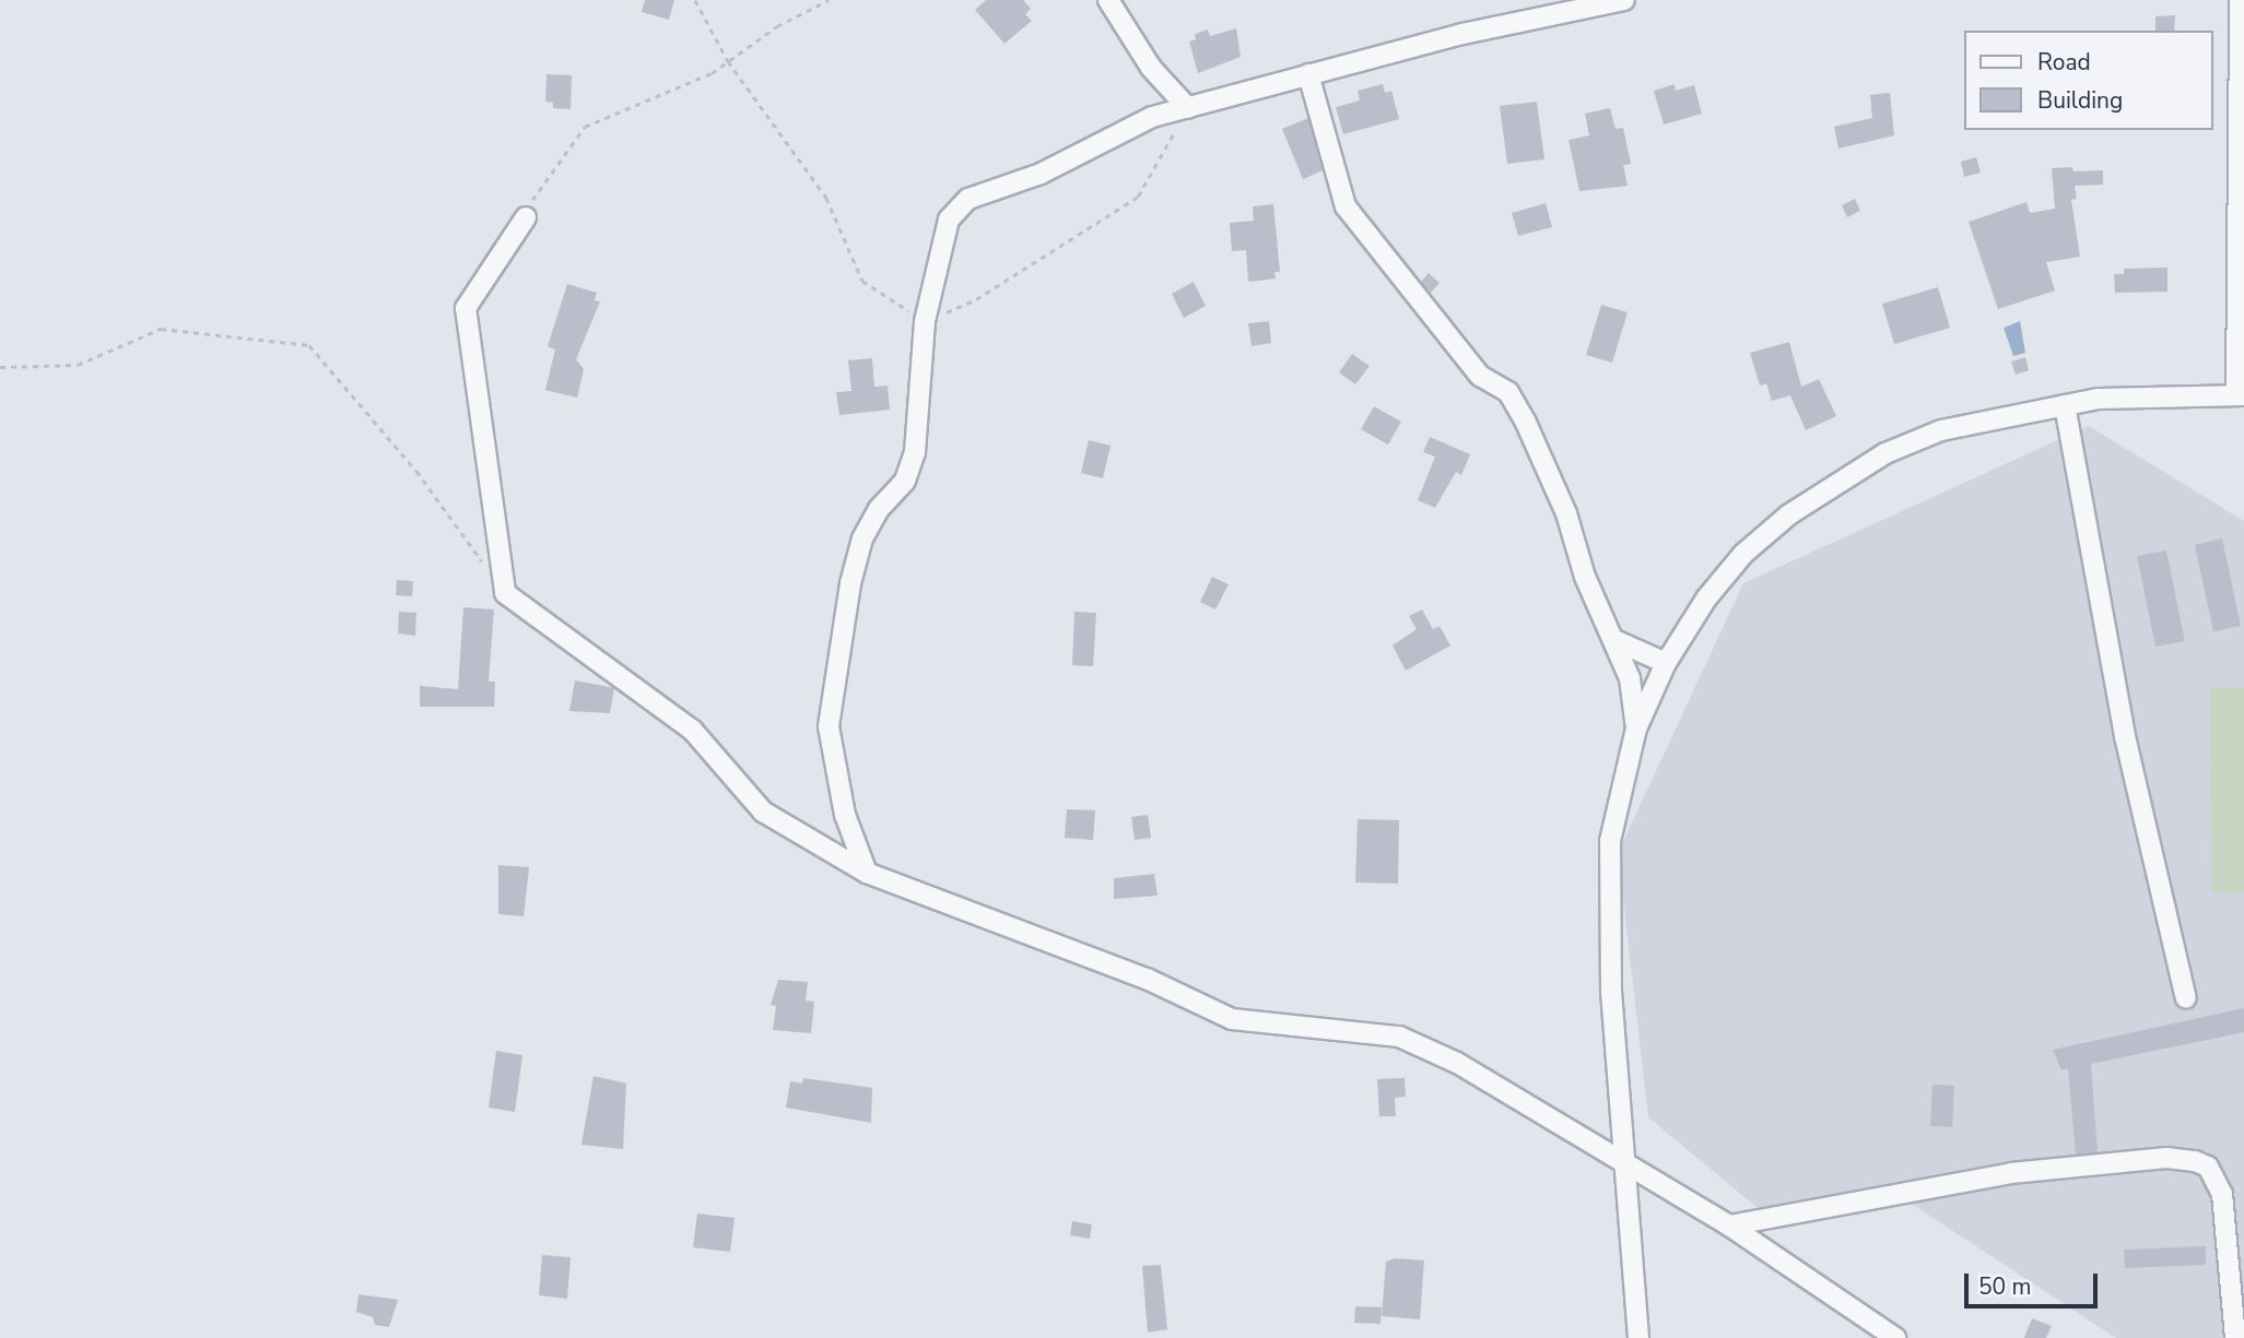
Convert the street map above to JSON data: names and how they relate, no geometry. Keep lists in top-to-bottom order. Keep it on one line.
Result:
{"legend":["Road","Building"],"scale_bar":"50 m"}
